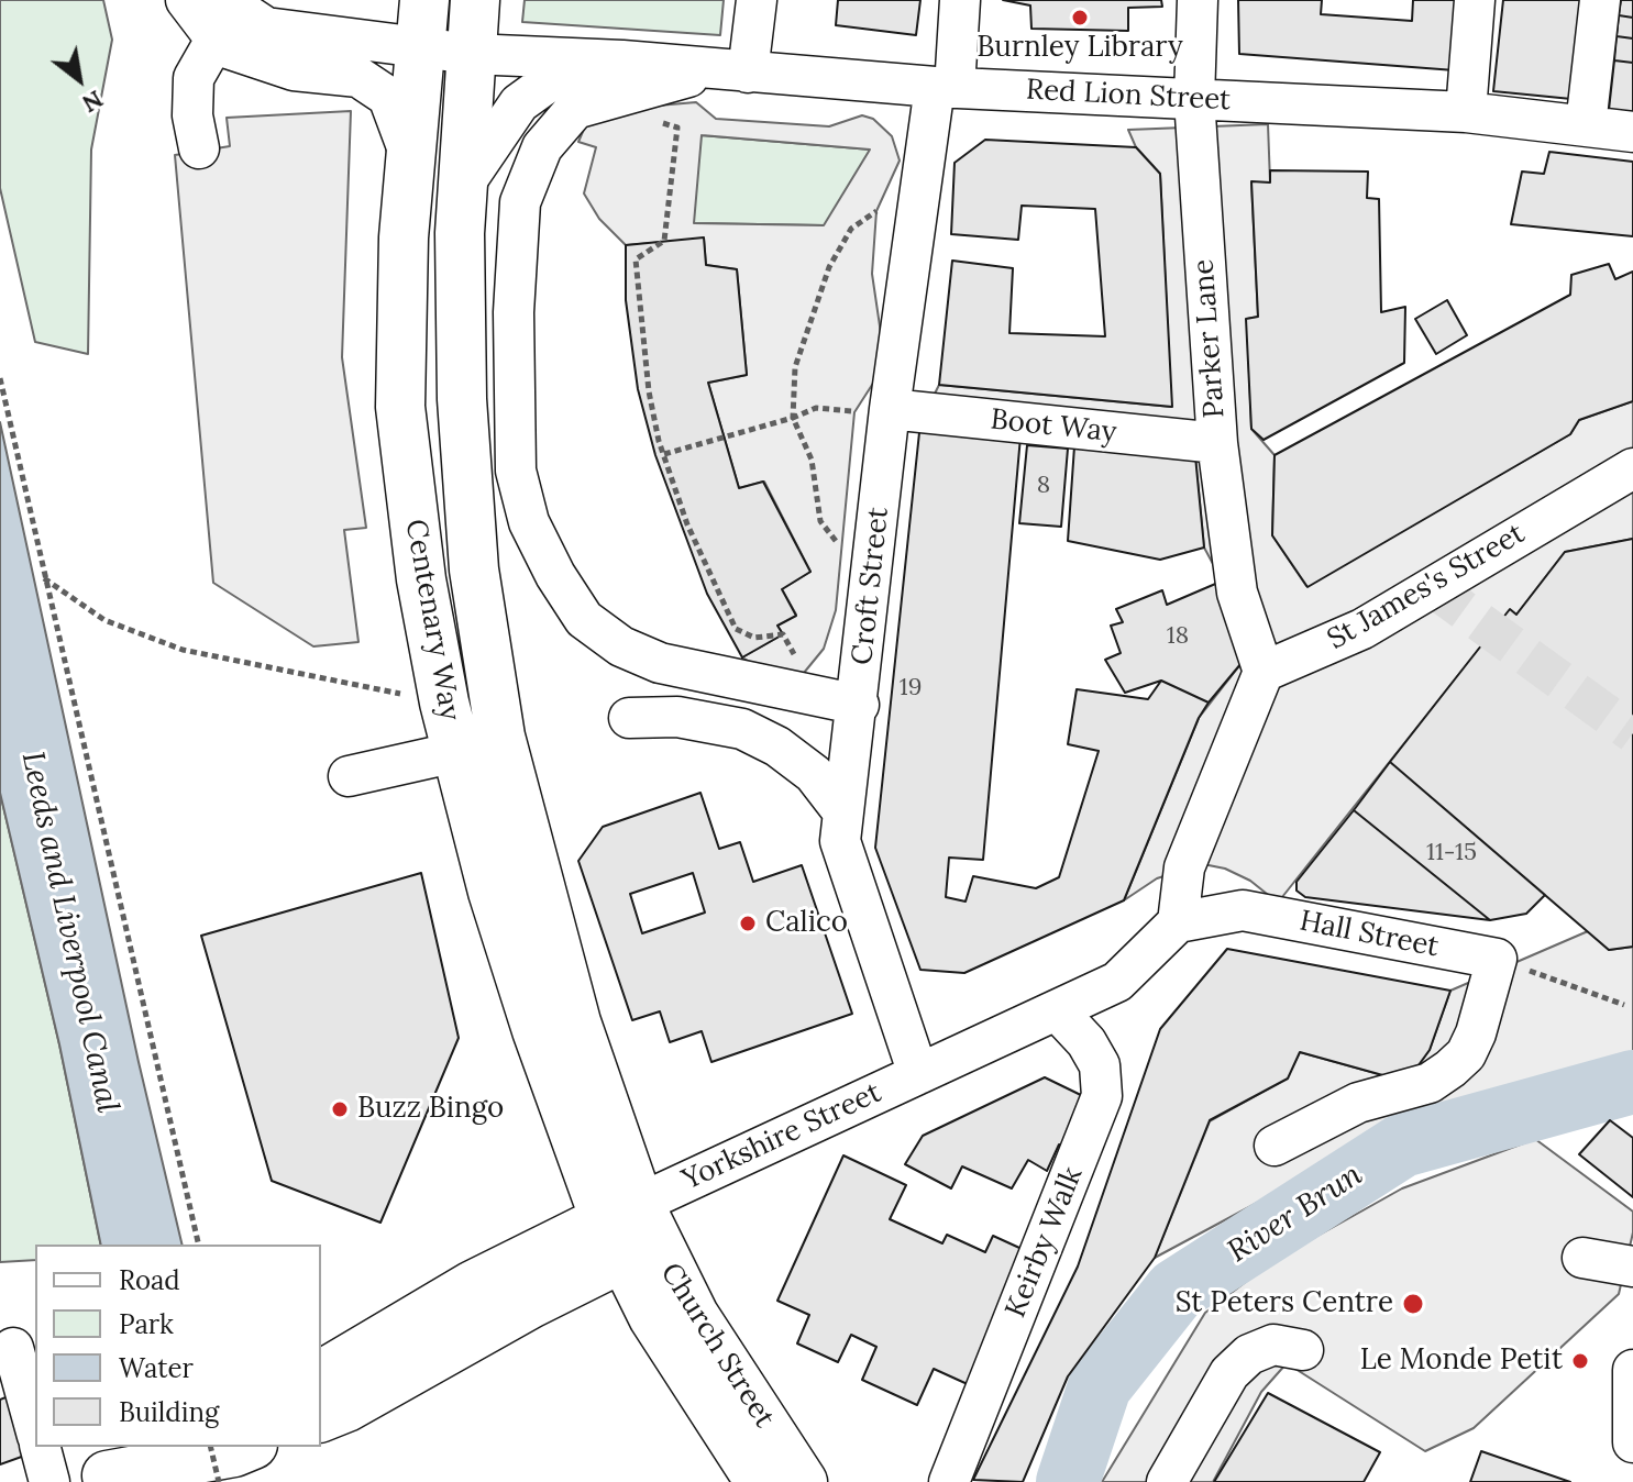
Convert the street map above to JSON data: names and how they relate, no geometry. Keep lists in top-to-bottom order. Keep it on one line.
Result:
{"streets":{"main road":["Centenary Way","Yorkshire Street","Church Street"],"street":["Red Lion Street","Parker Lane","Boot Way","Croft Street","St James's Street","Hall Street","Keirby Walk"]},"crossings":[["Red Lion Street","Parker Lane"],["Red Lion Street","Croft Street"],["Red Lion Street","Centenary Way"],["Parker Lane","Boot Way"],["Parker Lane","St James's Street"],["Boot Way","Croft Street"],["Croft Street","Yorkshire Street"],["Centenary Way","Yorkshire Street"],["Centenary Way","Church Street"],["Hall Street","Yorkshire Street"],["Yorkshire Street","Keirby Walk"],["Yorkshire Street","Church Street"]],"water":["Leeds and Liverpool Canal","River Brun"],"places":["Burnley Library","Calico","Buzz Bingo","St Peters Centre","Le Monde Petit"],"house_numbers":["8","18","19","11-15"],"legend":["Road","Park","Water","Building"],"north":"bottom right"}
